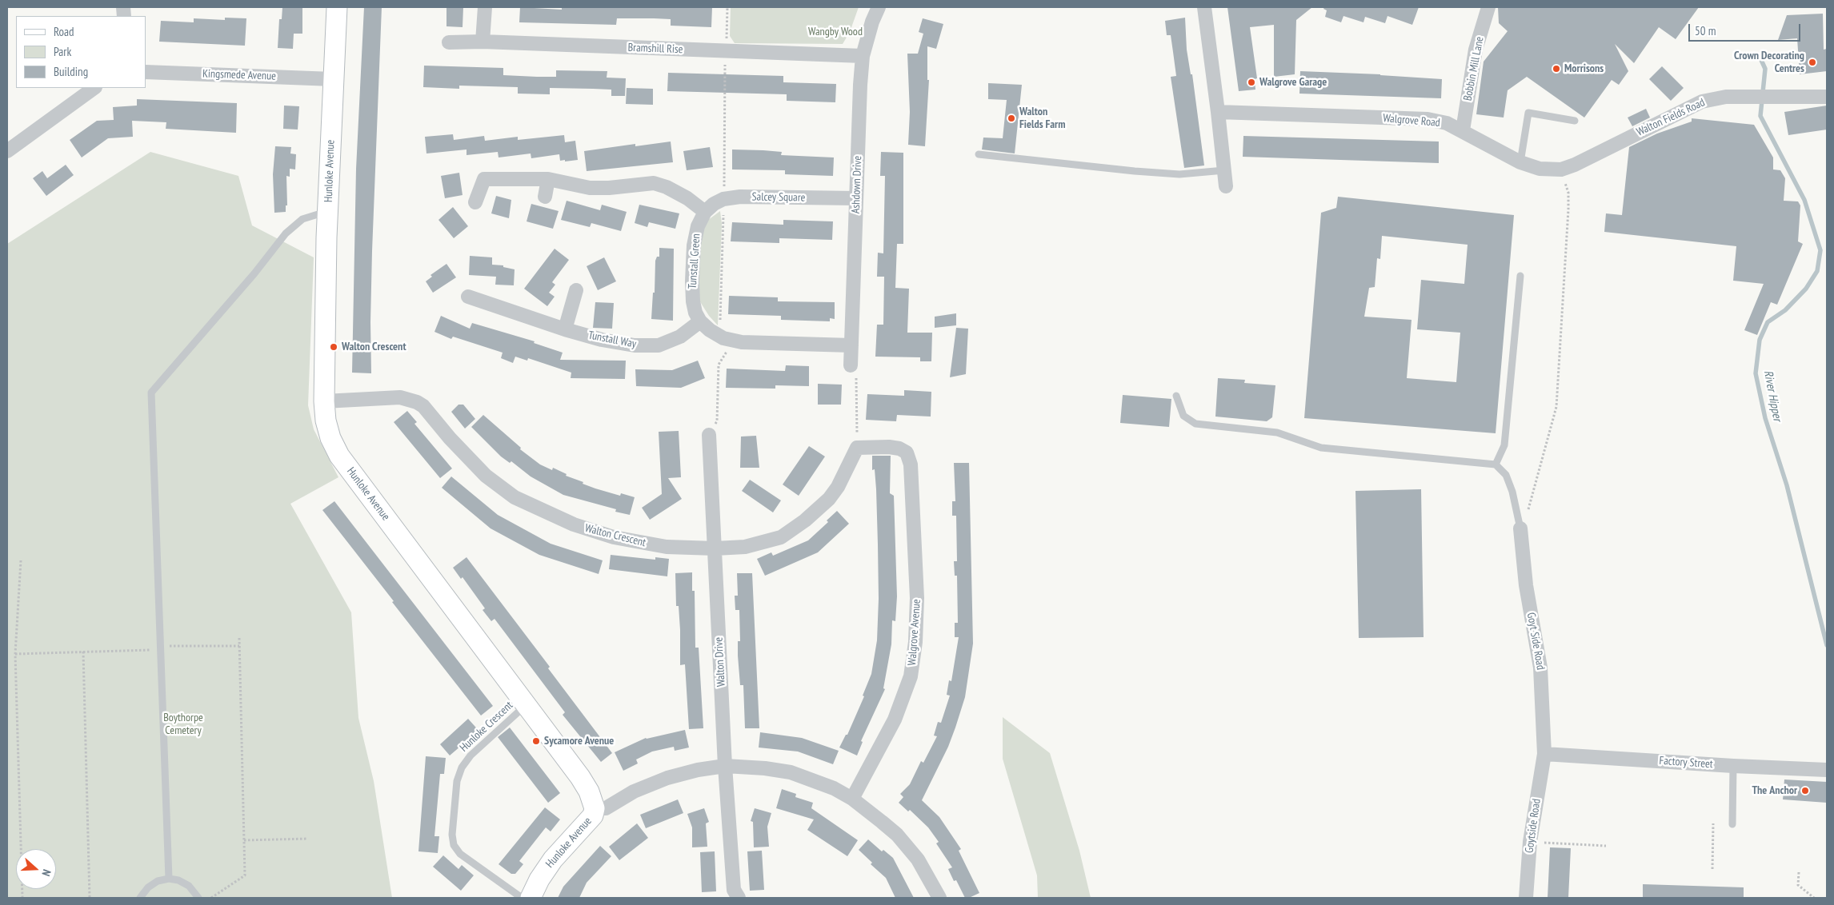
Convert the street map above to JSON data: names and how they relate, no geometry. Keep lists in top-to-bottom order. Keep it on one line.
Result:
{"streets":{"street":["Bramshill Rise","Bobbin Mill Lane","Kingsmede Avenue","Walton Fields Road","Walgrove Road","Hunloke Avenue","Ashdown Drive","Salcey Square","Tunstall Green","Tunstall Way","Walton Crescent","Walgrove Avenue","Goyt Side Road","Walton Drive","Factory Street","Goytside Road"],"lane":["Hunloke Crescent"]},"crossings":[["Bramshill Rise","Ashdown Drive"],["Bobbin Mill Lane","Walgrove Road"],["Kingsmede Avenue","Hunloke Avenue"],["Walton Fields Road","Walgrove Road"],["Hunloke Avenue","Walton Crescent"],["Hunloke Avenue","Hunloke Crescent"],["Ashdown Drive","Salcey Square"],["Salcey Square","Tunstall Green"],["Tunstall Green","Tunstall Way"],["Walton Crescent","Walgrove Avenue"],["Walton Crescent","Walton Drive"],["Goyt Side Road","Factory Street"],["Goyt Side Road","Goytside Road"],["Factory Street","Goytside Road"]],"water":["River Hipper"],"parks":["Wangby Wood","Boythorpe Cemetery"],"places":["Crown Decorating Centres","Morrisons","Walgrove Garage","Walton Fields Farm","Walton Crescent","Sycamore Avenue","The Anchor"],"legend":["Road","Park","Building"],"scale_bar":"50 m","north":"right"}
